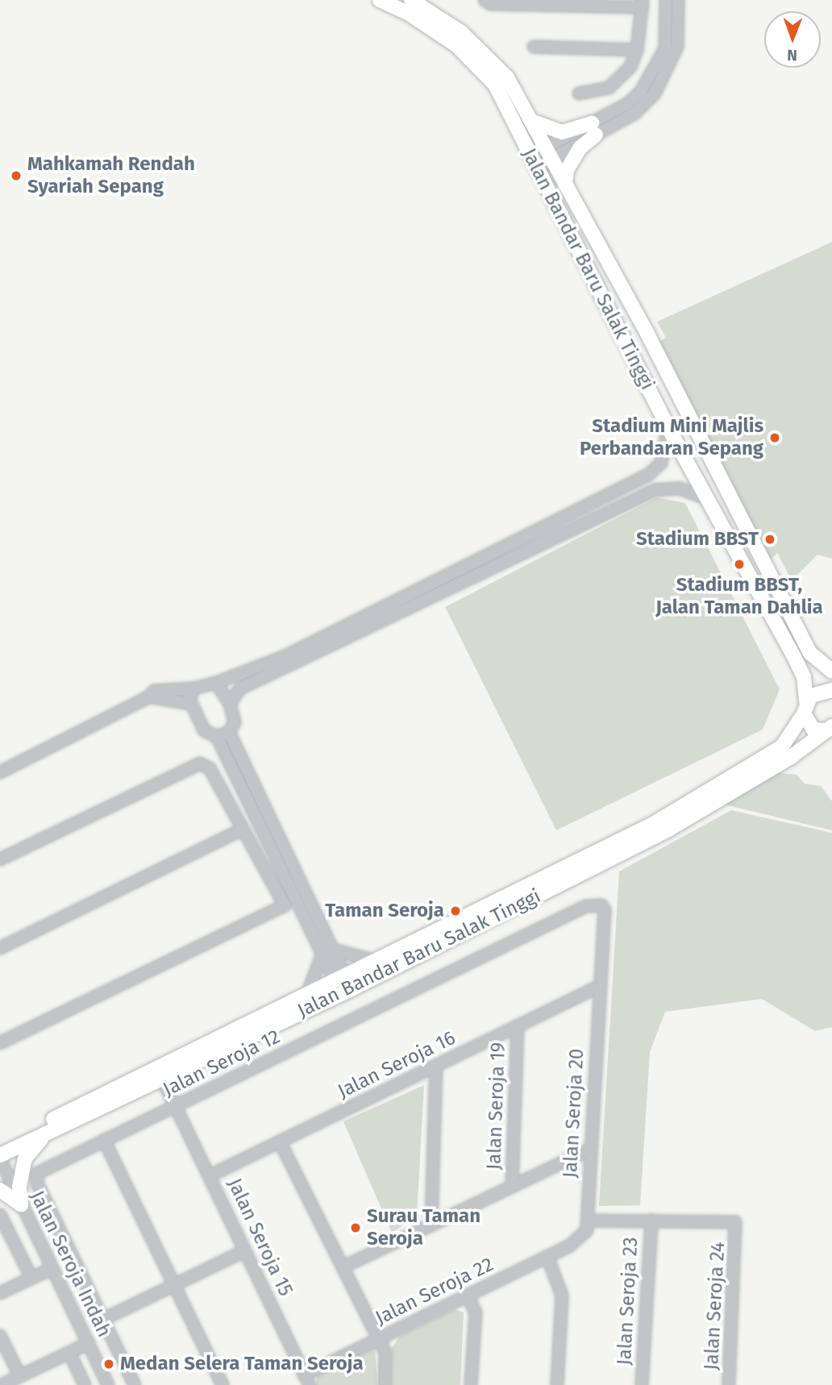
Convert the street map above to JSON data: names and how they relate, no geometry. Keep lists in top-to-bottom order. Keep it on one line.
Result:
{"streets":{"main road":["Jalan Bandar Baru Salak Tinggi"],"street":["Jalan Seroja 12","Jalan Seroja 16","Jalan Seroja 19","Jalan Seroja 20","Jalan Seroja 15","Jalan Seroja Indah","Jalan Seroja 22","Jalan Seroja 23","Jalan Seroja 24"]},"crossings":[["Jalan Bandar Baru Salak Tinggi","Jalan Seroja 15"],["Jalan Bandar Baru Salak Tinggi","Jalan Seroja Indah"],["Jalan Seroja 12","Jalan Seroja 16"],["Jalan Seroja 12","Jalan Seroja 20"],["Jalan Seroja 12","Jalan Seroja 15"],["Jalan Seroja 16","Jalan Seroja 19"],["Jalan Seroja 16","Jalan Seroja 20"],["Jalan Seroja 16","Jalan Seroja 15"],["Jalan Seroja 20","Jalan Seroja 22"],["Jalan Seroja 15","Jalan Seroja 22"],["Jalan Seroja 23","Jalan Seroja 24"]],"places":["Mahkamah Rendah Syariah Sepang","Stadium Mini Majlis Perbandaran Sepang","Stadium BBST","Stadium BBST, Jalan Taman Dahlia","Taman Seroja","Surau Taman Seroja","Medan Selera Taman Seroja"],"north":"bottom"}
